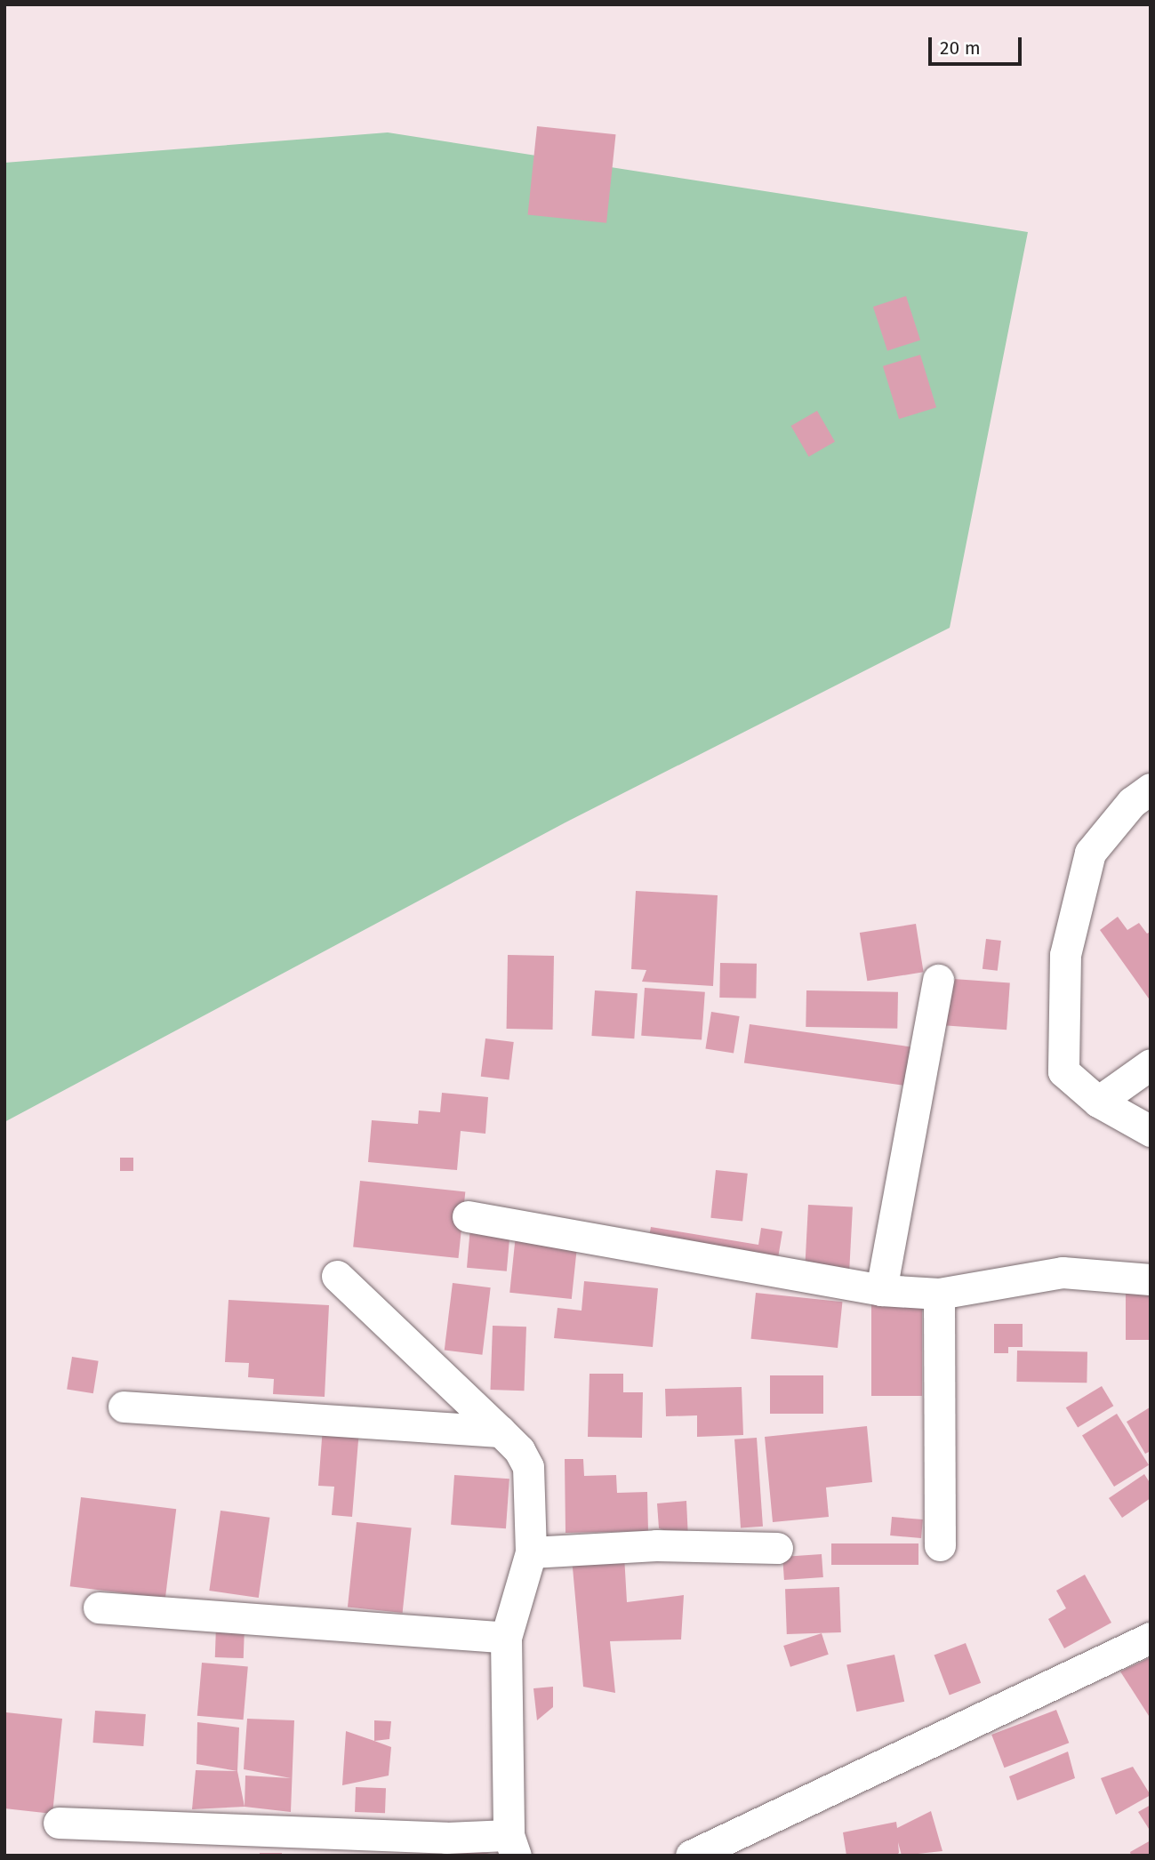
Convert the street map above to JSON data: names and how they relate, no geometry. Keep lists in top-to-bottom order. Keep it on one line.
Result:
{"scale_bar":"20 m"}
